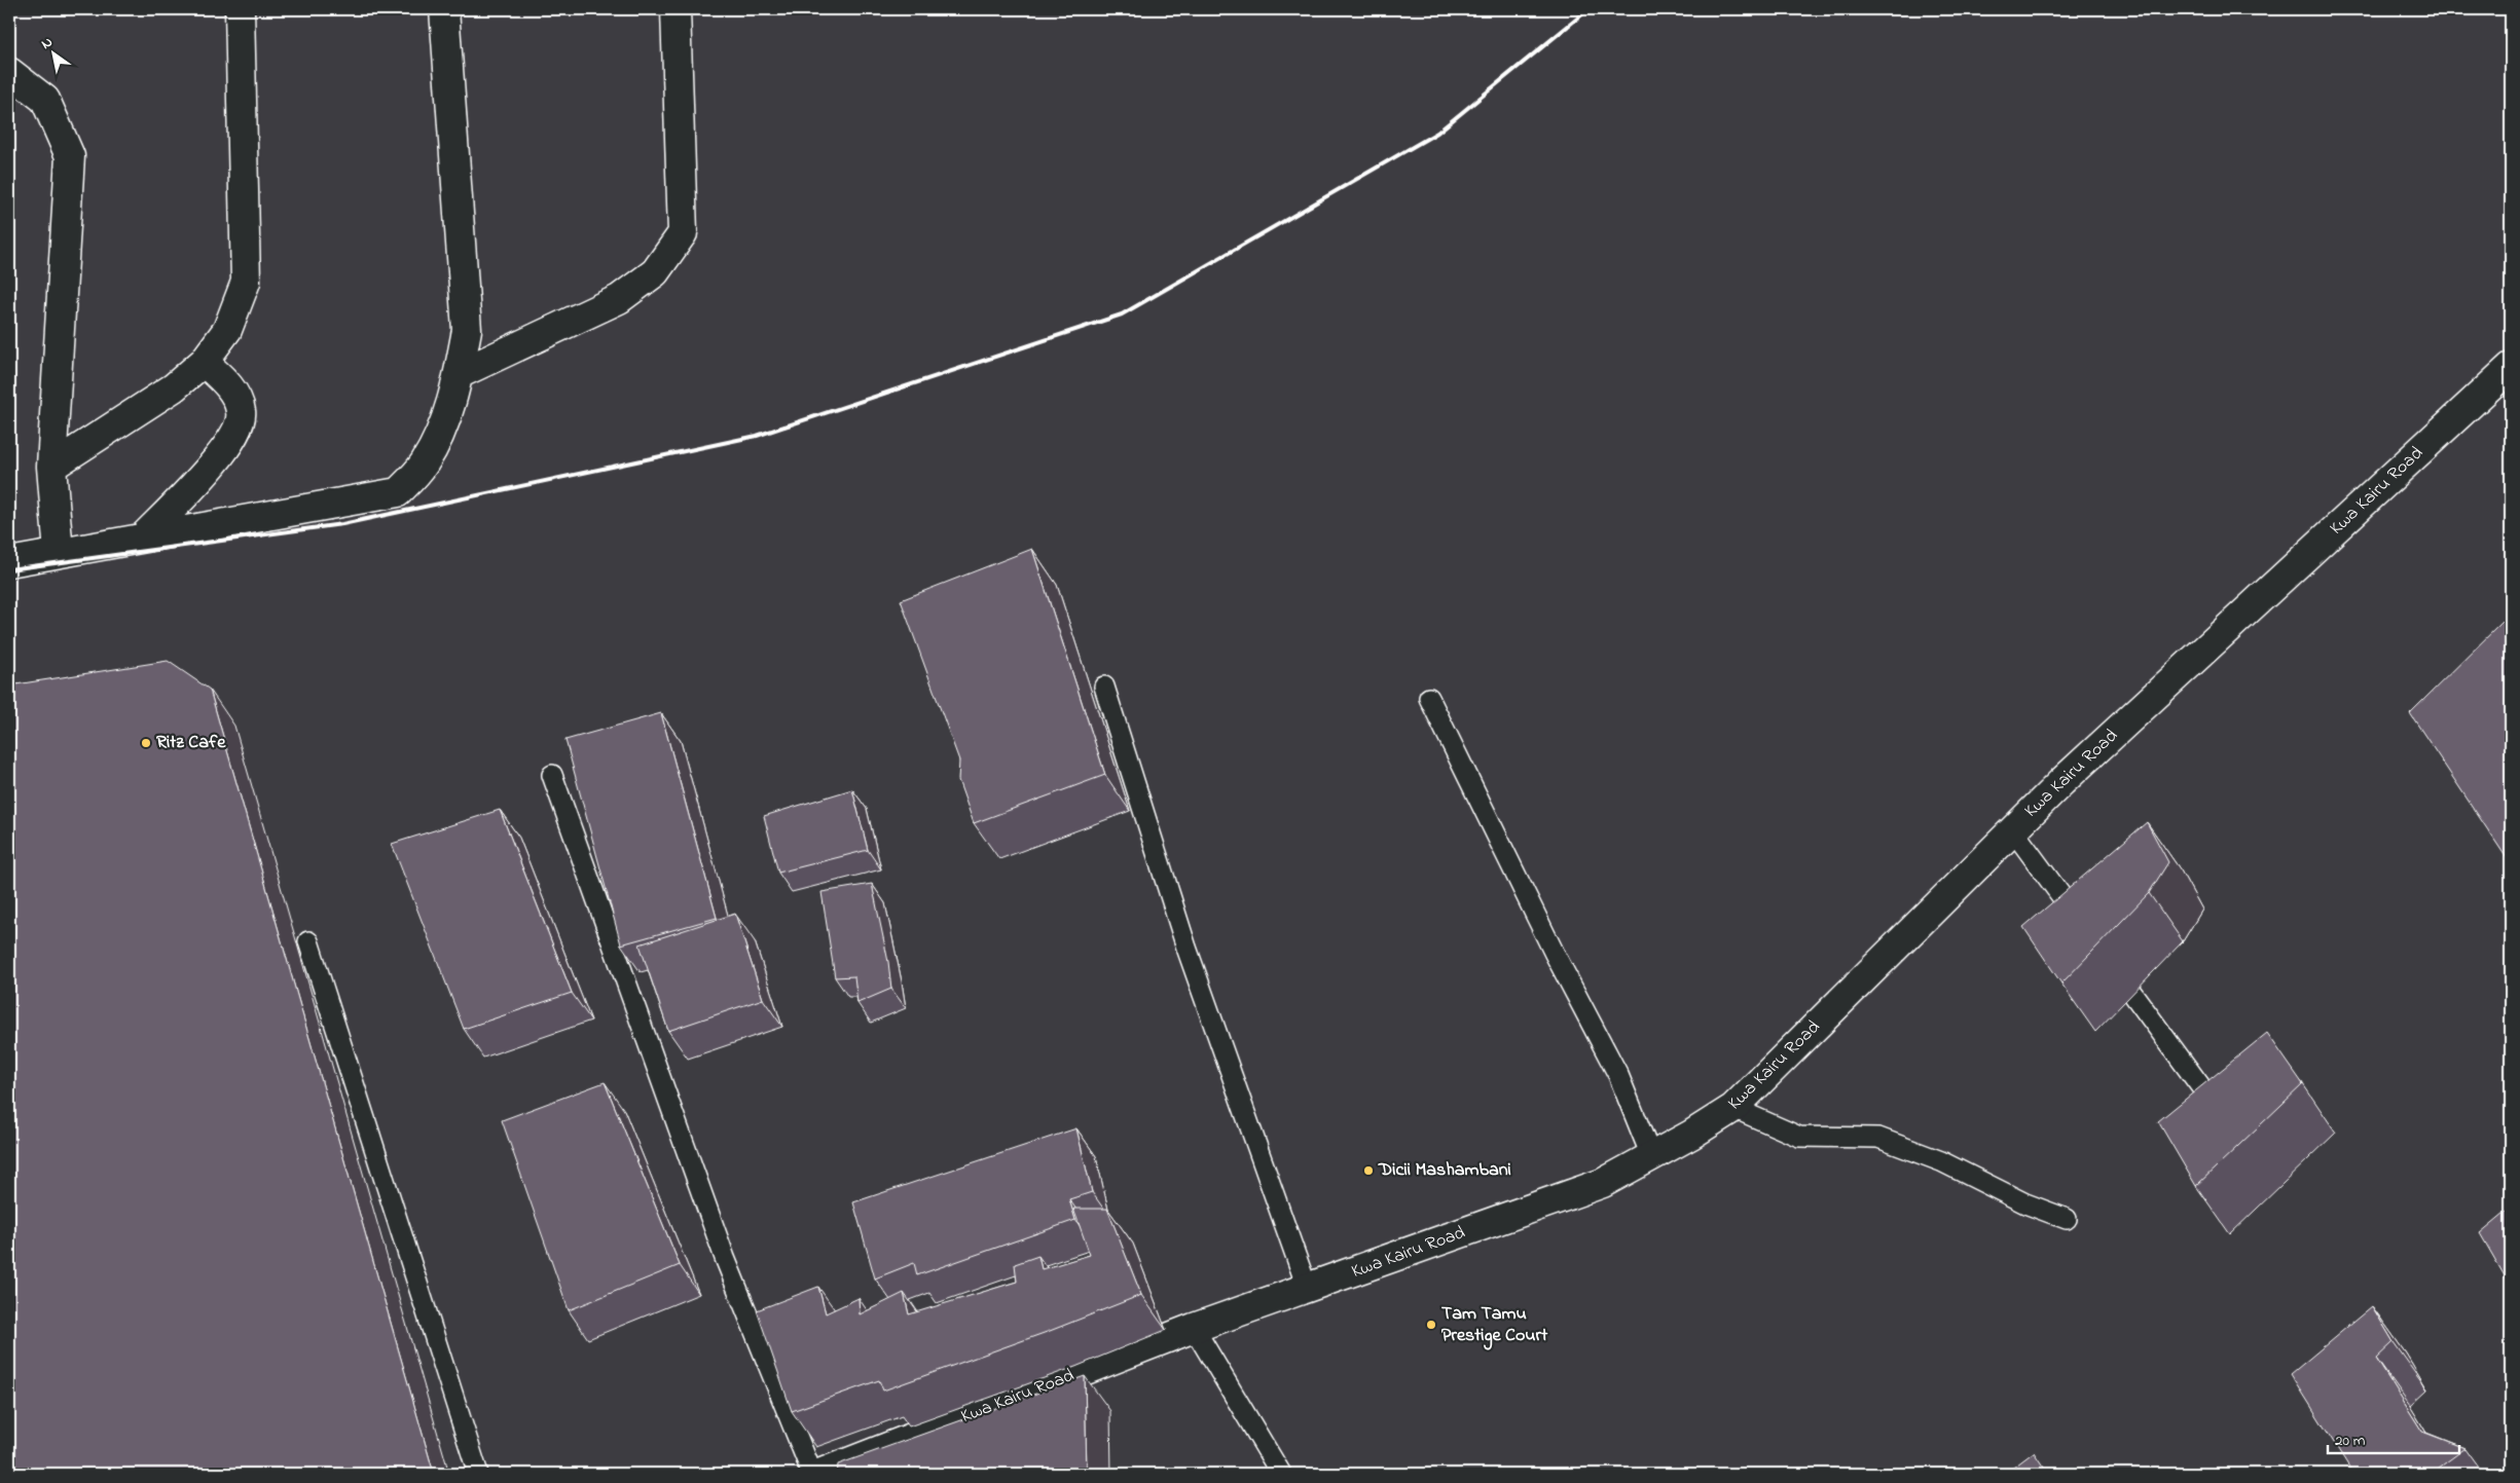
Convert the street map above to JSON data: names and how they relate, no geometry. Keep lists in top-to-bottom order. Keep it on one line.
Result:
{"streets":{"street":["Kwa Kairu Road"]},"places":["Ritz Cafe","Dicii Mashambani","Tam Tamu Prestige Court"],"scale_bar":"20 m","north":"top left"}
